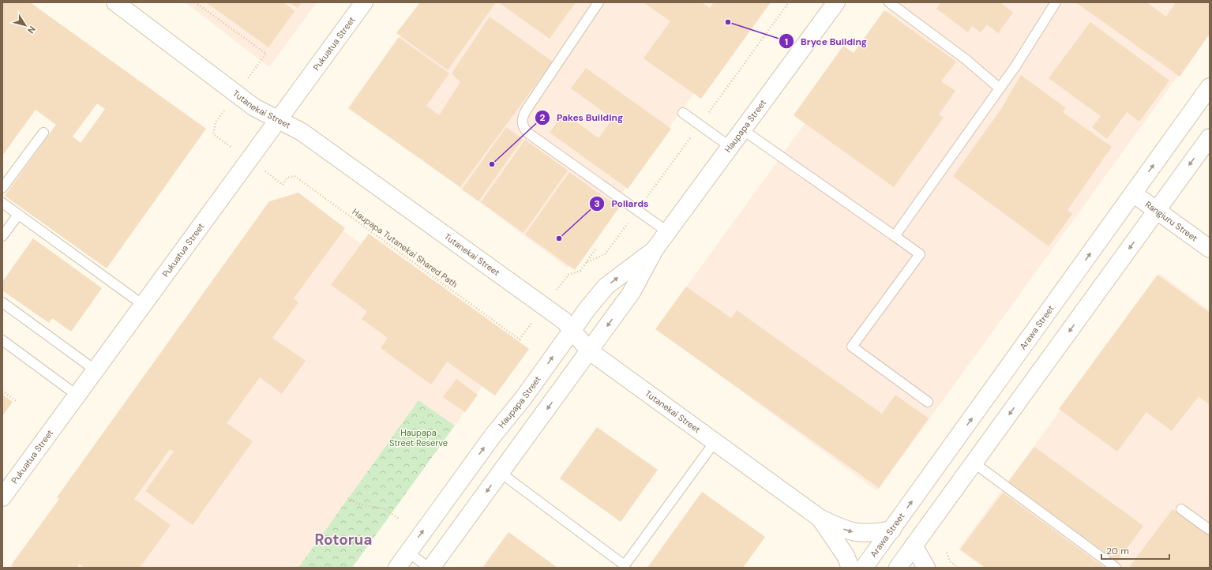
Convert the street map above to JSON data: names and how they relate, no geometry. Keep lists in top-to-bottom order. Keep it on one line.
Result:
{"streets":{"street":["Pukuatua Street","Tutanekai Street","Haupapa Street","Rangiuru Street","Arawa Street"],"path":["Haupapa Tutanekai Shared Path"]},"crossings":[["Pukuatua Street","Tutanekai Street"],["Tutanekai Street","Haupapa Street"],["Tutanekai Street","Arawa Street"],["Rangiuru Street","Arawa Street"]],"districts":["Rotorua"],"parks":["Haupapa Street Reserve"],"places":["Bryce Building","Pakes Building","Pollards"],"scale_bar":"20 m","north":"bottom right"}
